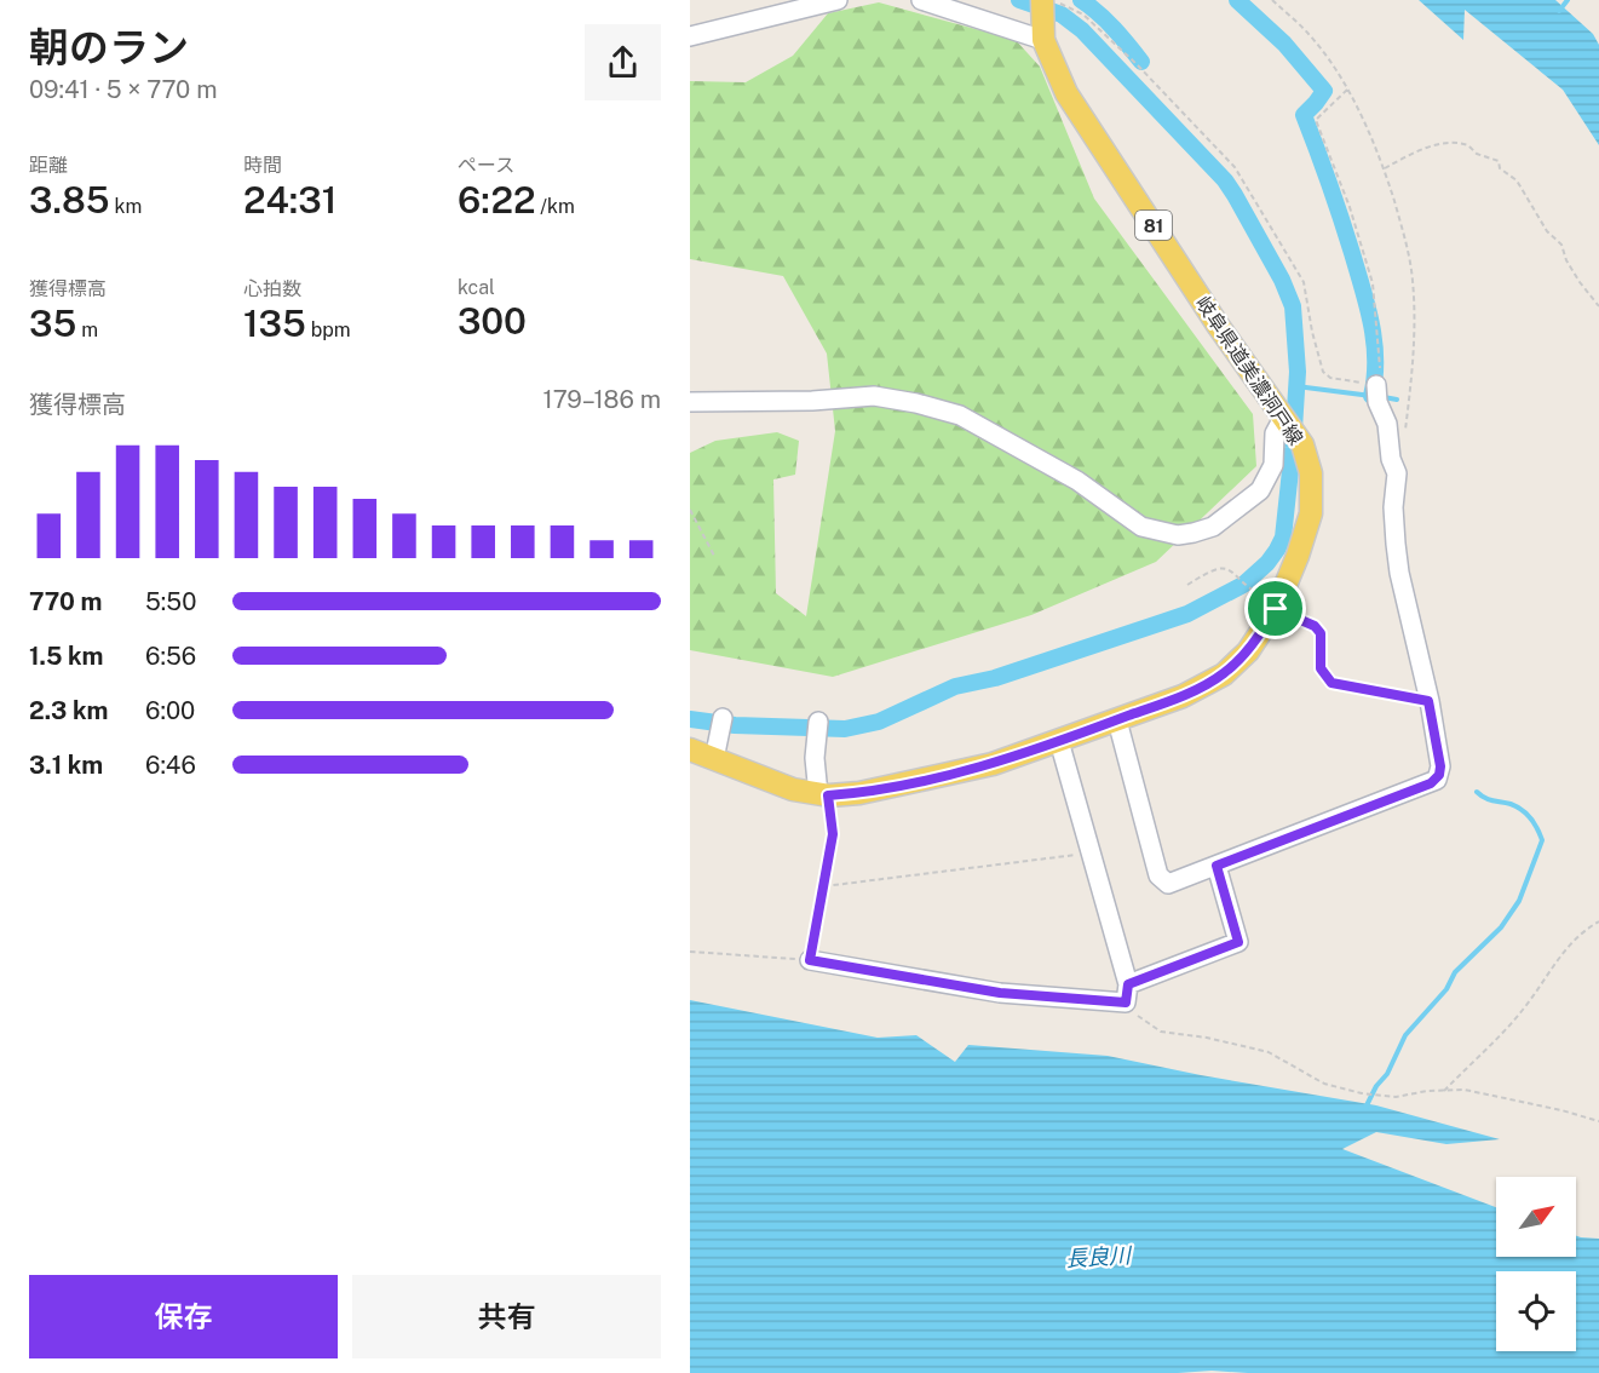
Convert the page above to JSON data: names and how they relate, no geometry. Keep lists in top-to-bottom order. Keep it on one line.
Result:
{"streets":{"main road":["81","岐阜県道美濃洞戸線"]},"water":["長良川"],"north":"top right","page":{"heading":["朝のラン","09:41 · 5 × 770 m"],"stats":[["距離","3.85 km"],["時間","24:31"],["ペース","6:22 /km"],["獲得標高","35 m"],["心拍数","135 bpm"],["kcal","300"]],"chart":["獲得標高","179–186 m"],"list":[{"name":"770 m","note":"5:50"},{"name":"1.5 km","note":"6:56"},{"name":"2.3 km","note":"6:00"},{"name":"3.1 km","note":"6:46"}],"buttons":["保存","共有"]}}
